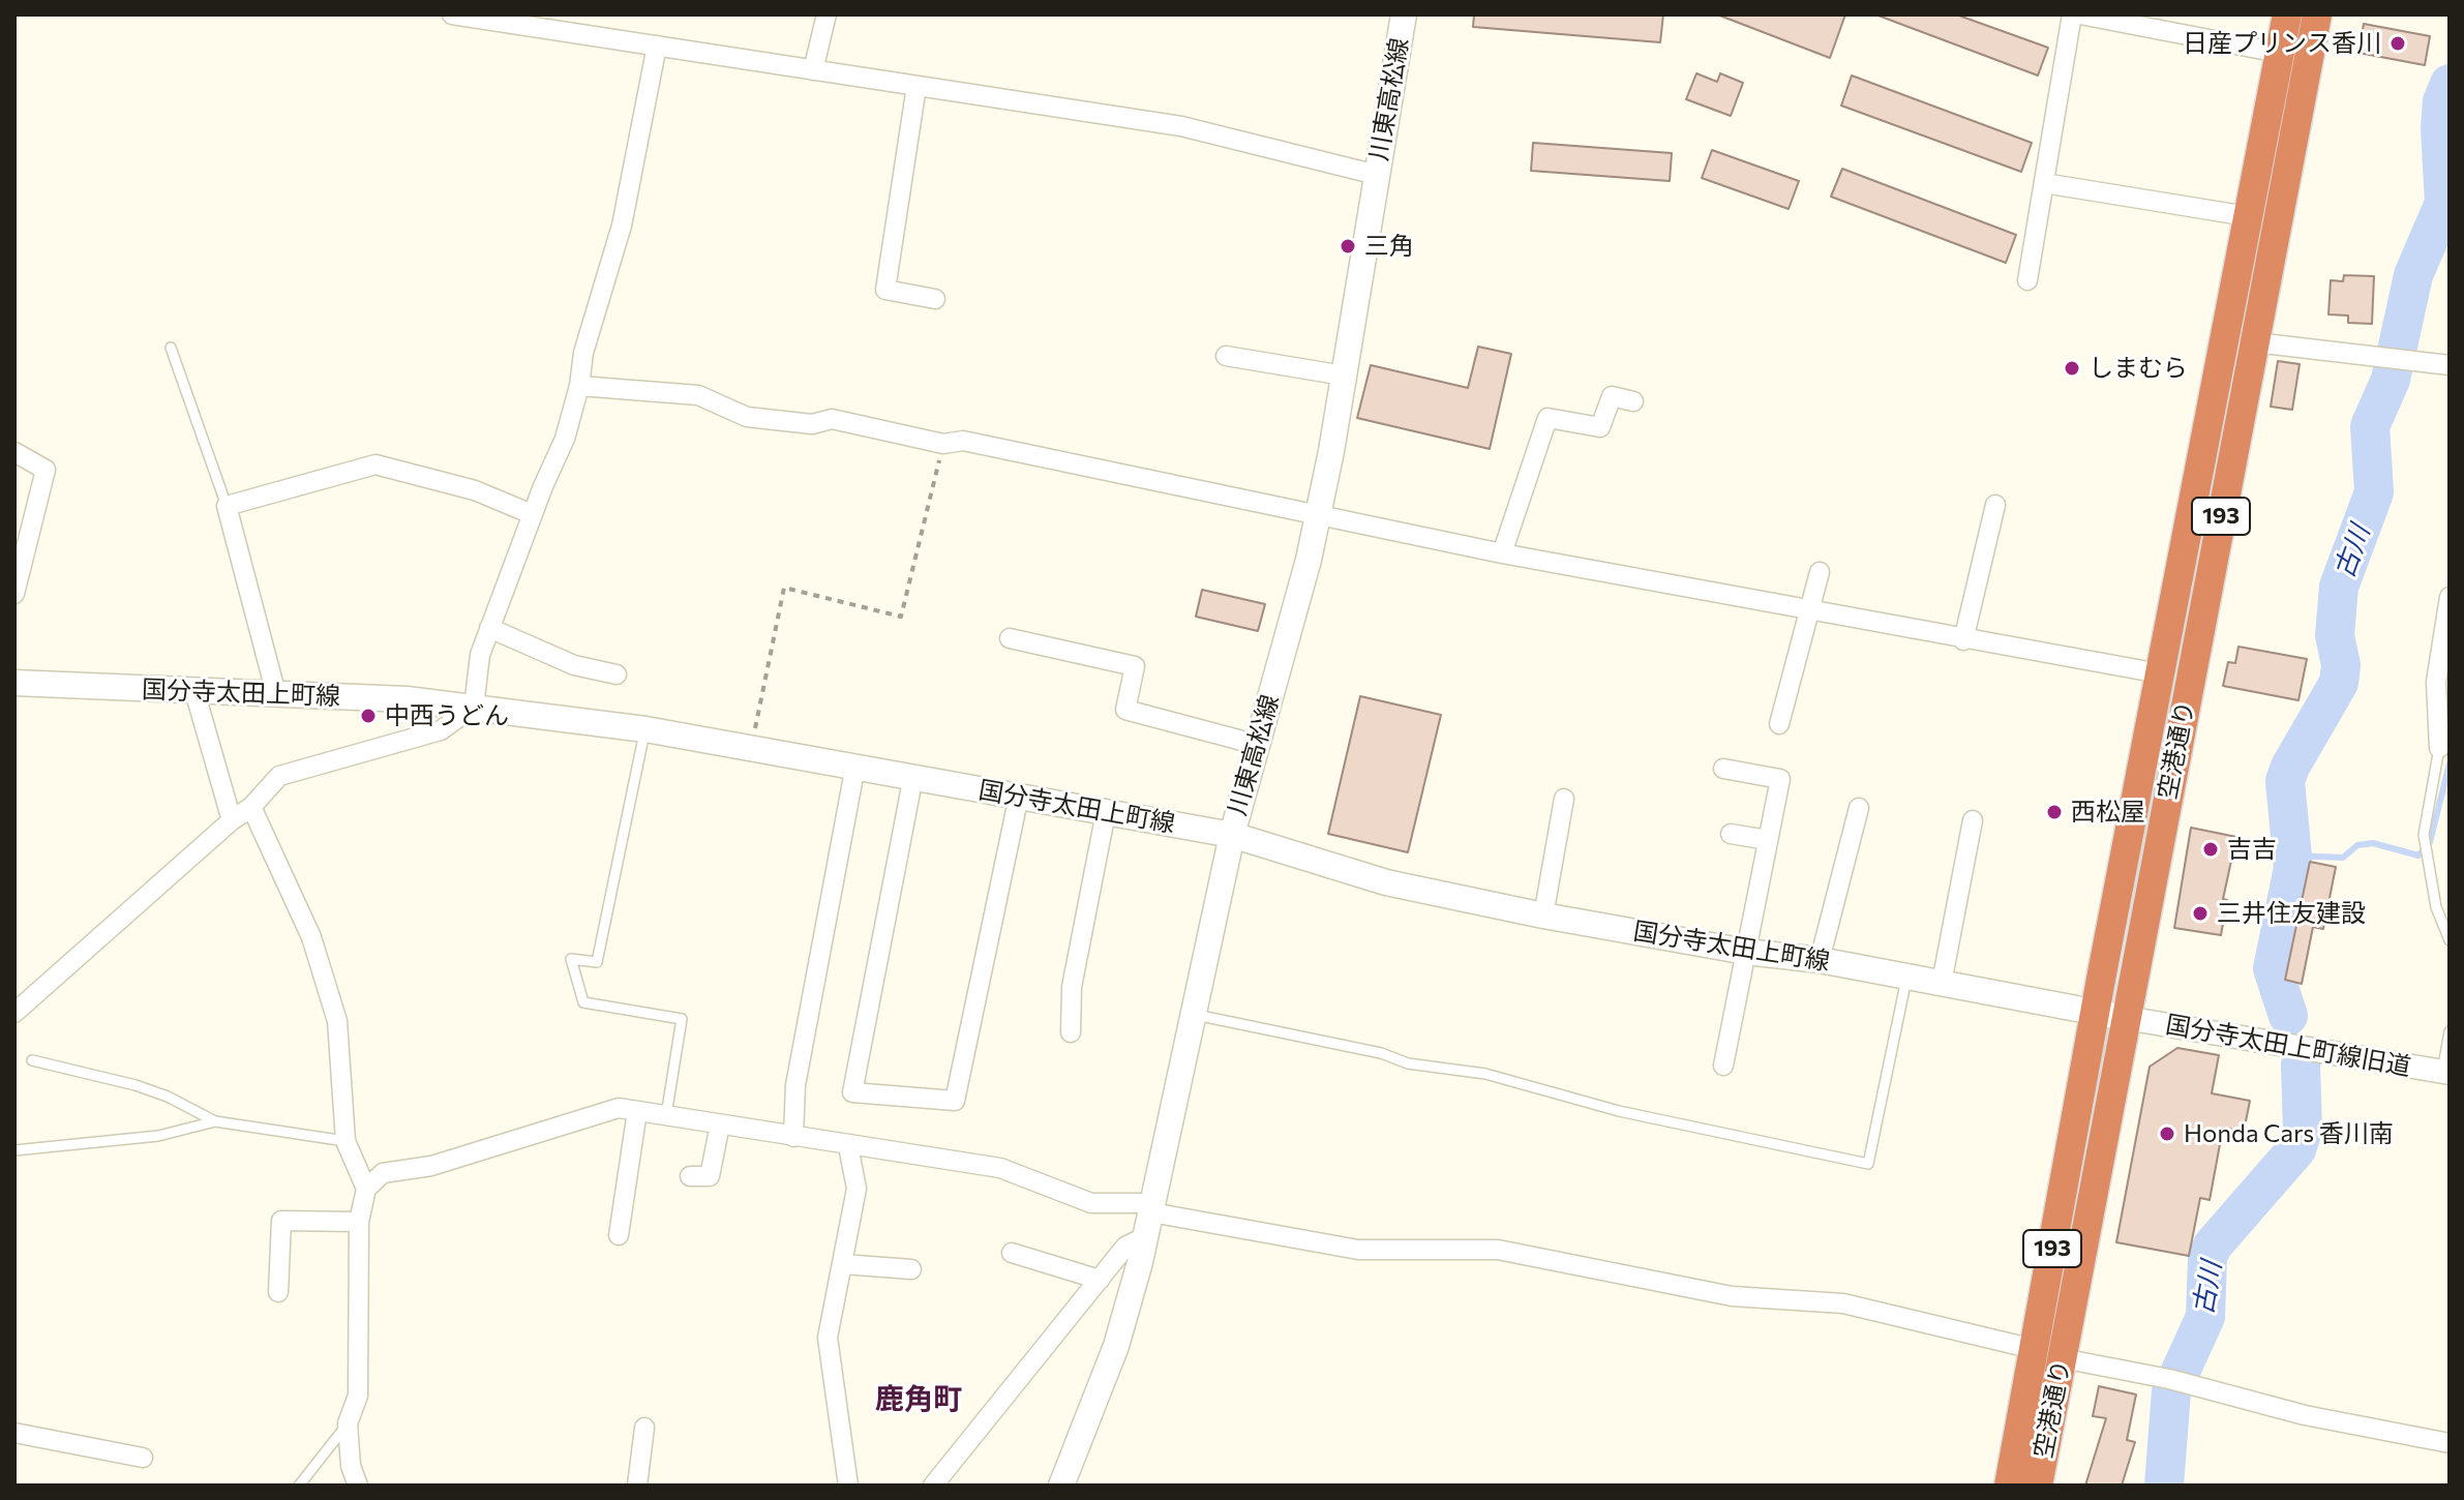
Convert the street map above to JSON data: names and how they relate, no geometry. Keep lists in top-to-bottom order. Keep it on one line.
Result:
{"streets":{"highway":["193","空港通り"],"main road":["川東高松線","国分寺太田上町線"],"street":["国分寺太田上町線旧道"]},"crossings":[["川東高松線","国分寺太田上町線"],["国分寺太田上町線","空港通り"],["国分寺太田上町線","国分寺太田上町線旧道"],["空港通り","国分寺太田上町線旧道"]],"districts":["鹿角町"],"water":["古川"],"places":["日産プリンス香川","三角","しまむら","中西うどん","西松屋","吉吉","三井住友建設","Honda Cars 香川南"]}
